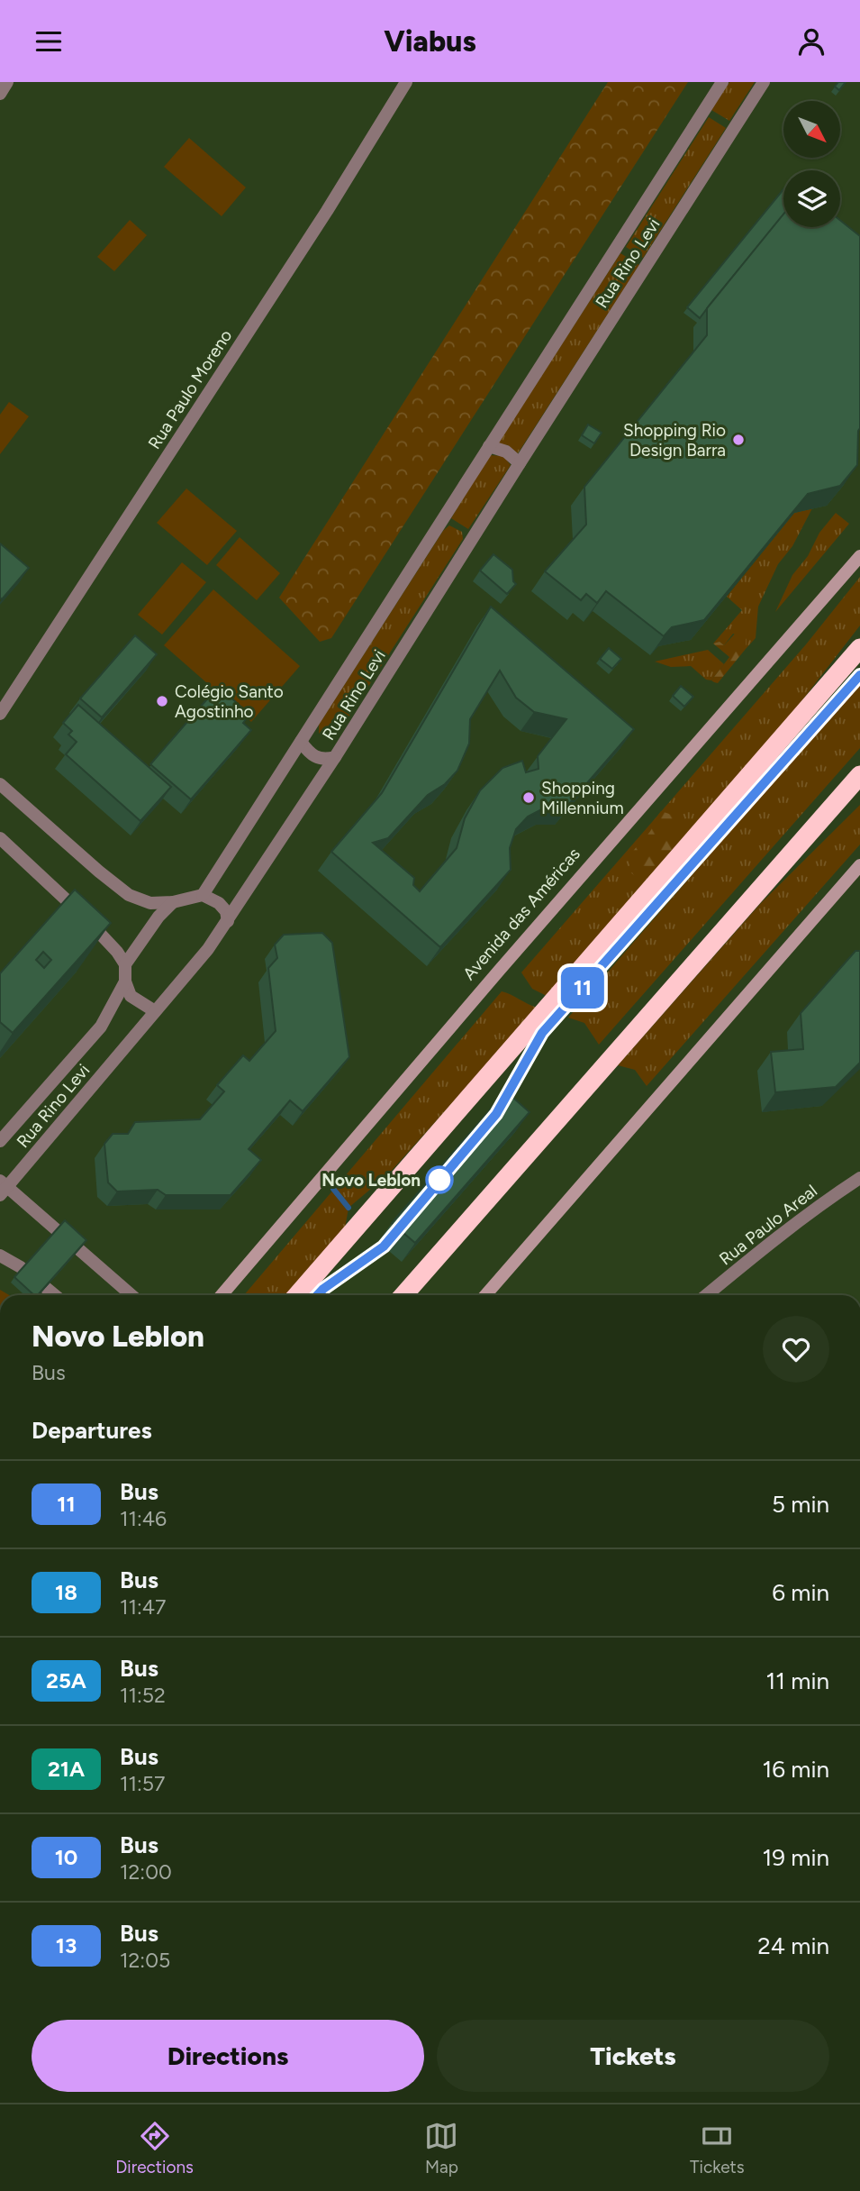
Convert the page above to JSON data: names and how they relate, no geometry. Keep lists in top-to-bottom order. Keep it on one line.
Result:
{"streets":{"main road":["Avenida das Américas"],"street":["Rua Rino Levi","Rua Paulo Moreno","Rua Paulo Areal"]},"places":["Shopping Rio Design Barra","Colégio Santo Agostinho","Shopping Millennium","Novo Leblon"],"lines":["bus line 11"],"north":"bottom right","page":{"header":"Viabus","on_map":"11","heading":[["Novo Leblon","Bus"],"Departures"],"list":[{"mark":"11","name":"Bus","note":"11:46","value":"5 min"},{"mark":"18","name":"Bus","note":"11:47","value":"6 min"},{"mark":"25A","name":"Bus","note":"11:52","value":"11 min"},{"mark":"21A","name":"Bus","note":"11:57","value":"16 min"},{"mark":"10","name":"Bus","note":"12:00","value":"19 min"},{"mark":"13","name":"Bus","note":"12:05","value":"24 min"}],"buttons":["Directions","Tickets"],"tabs":["Directions","Map","Tickets"]}}
